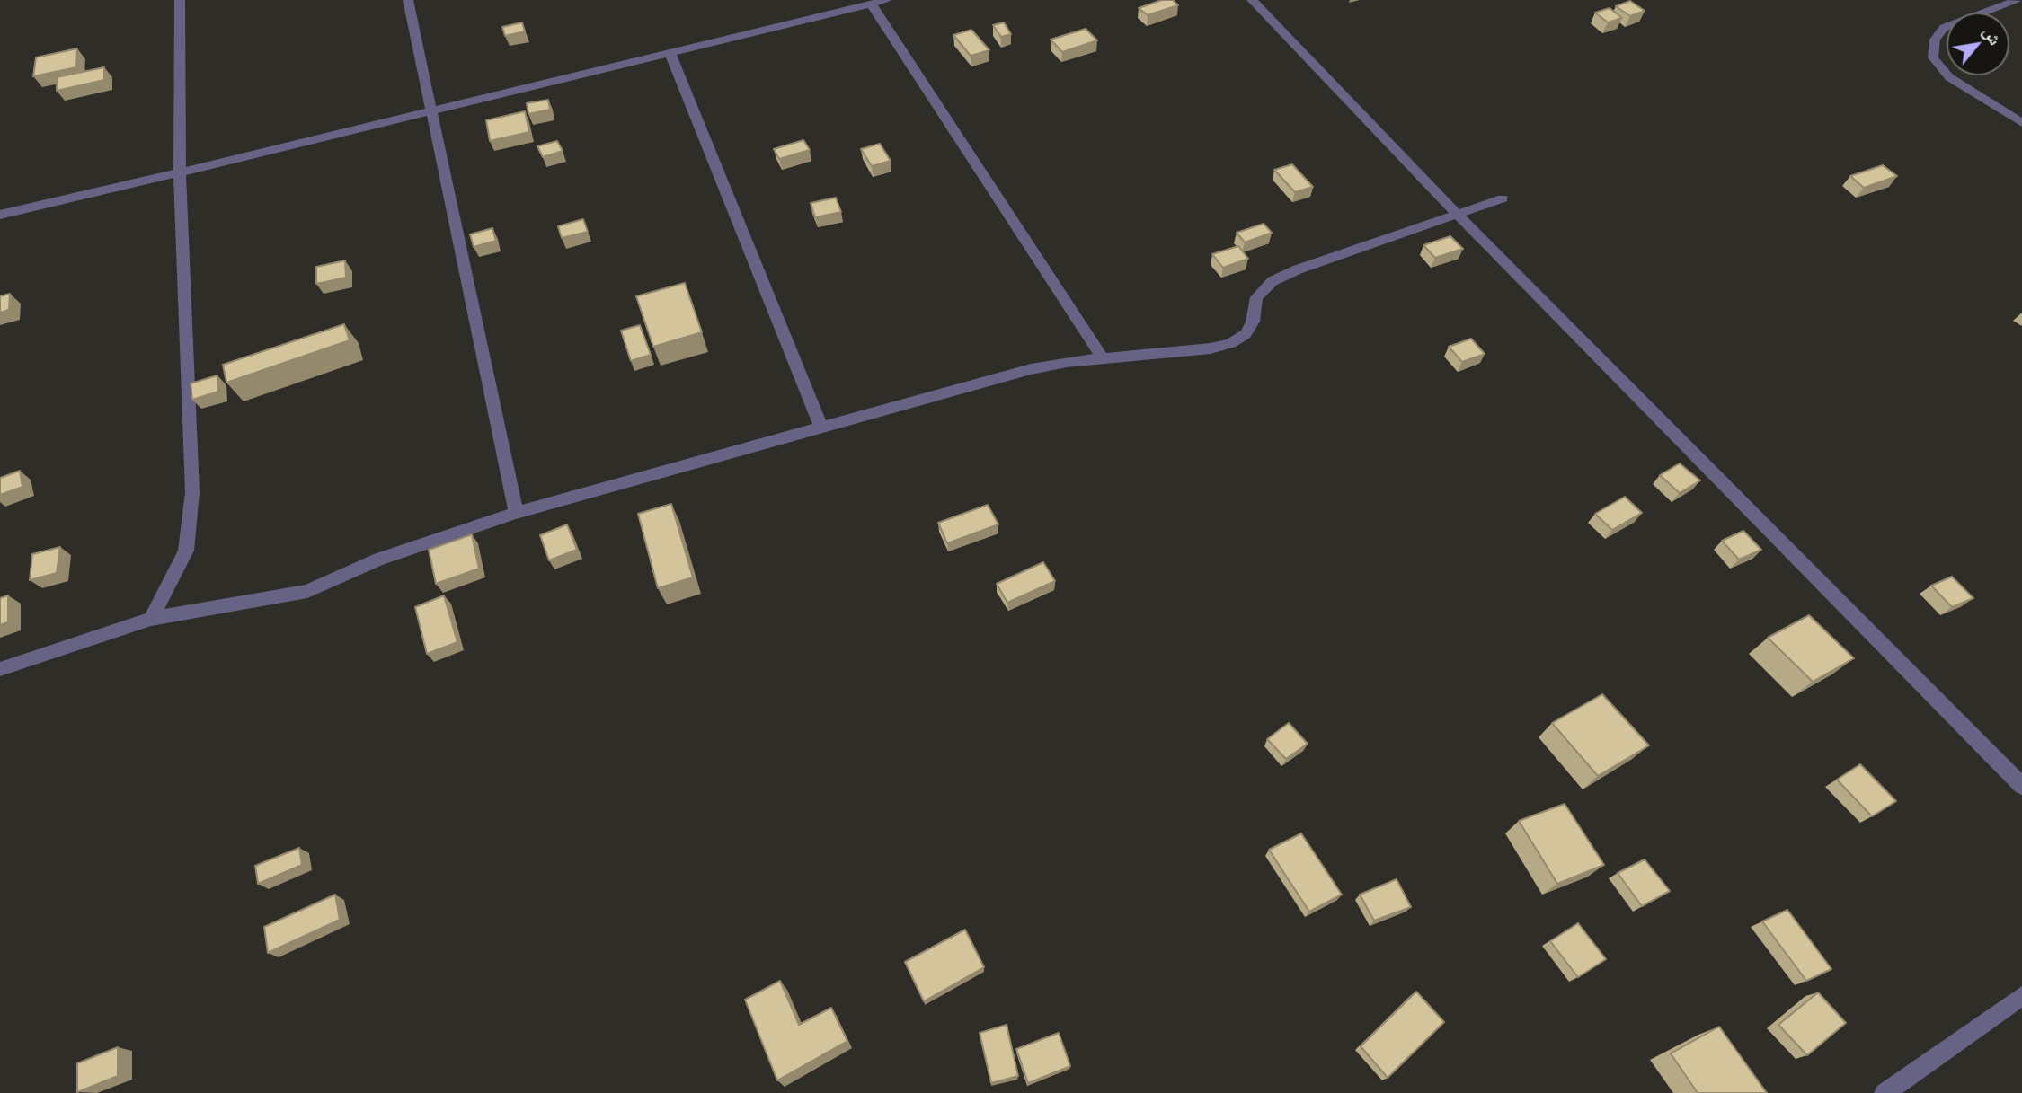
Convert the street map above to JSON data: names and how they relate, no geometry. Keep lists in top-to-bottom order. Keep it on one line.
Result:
{"north":"top right"}
